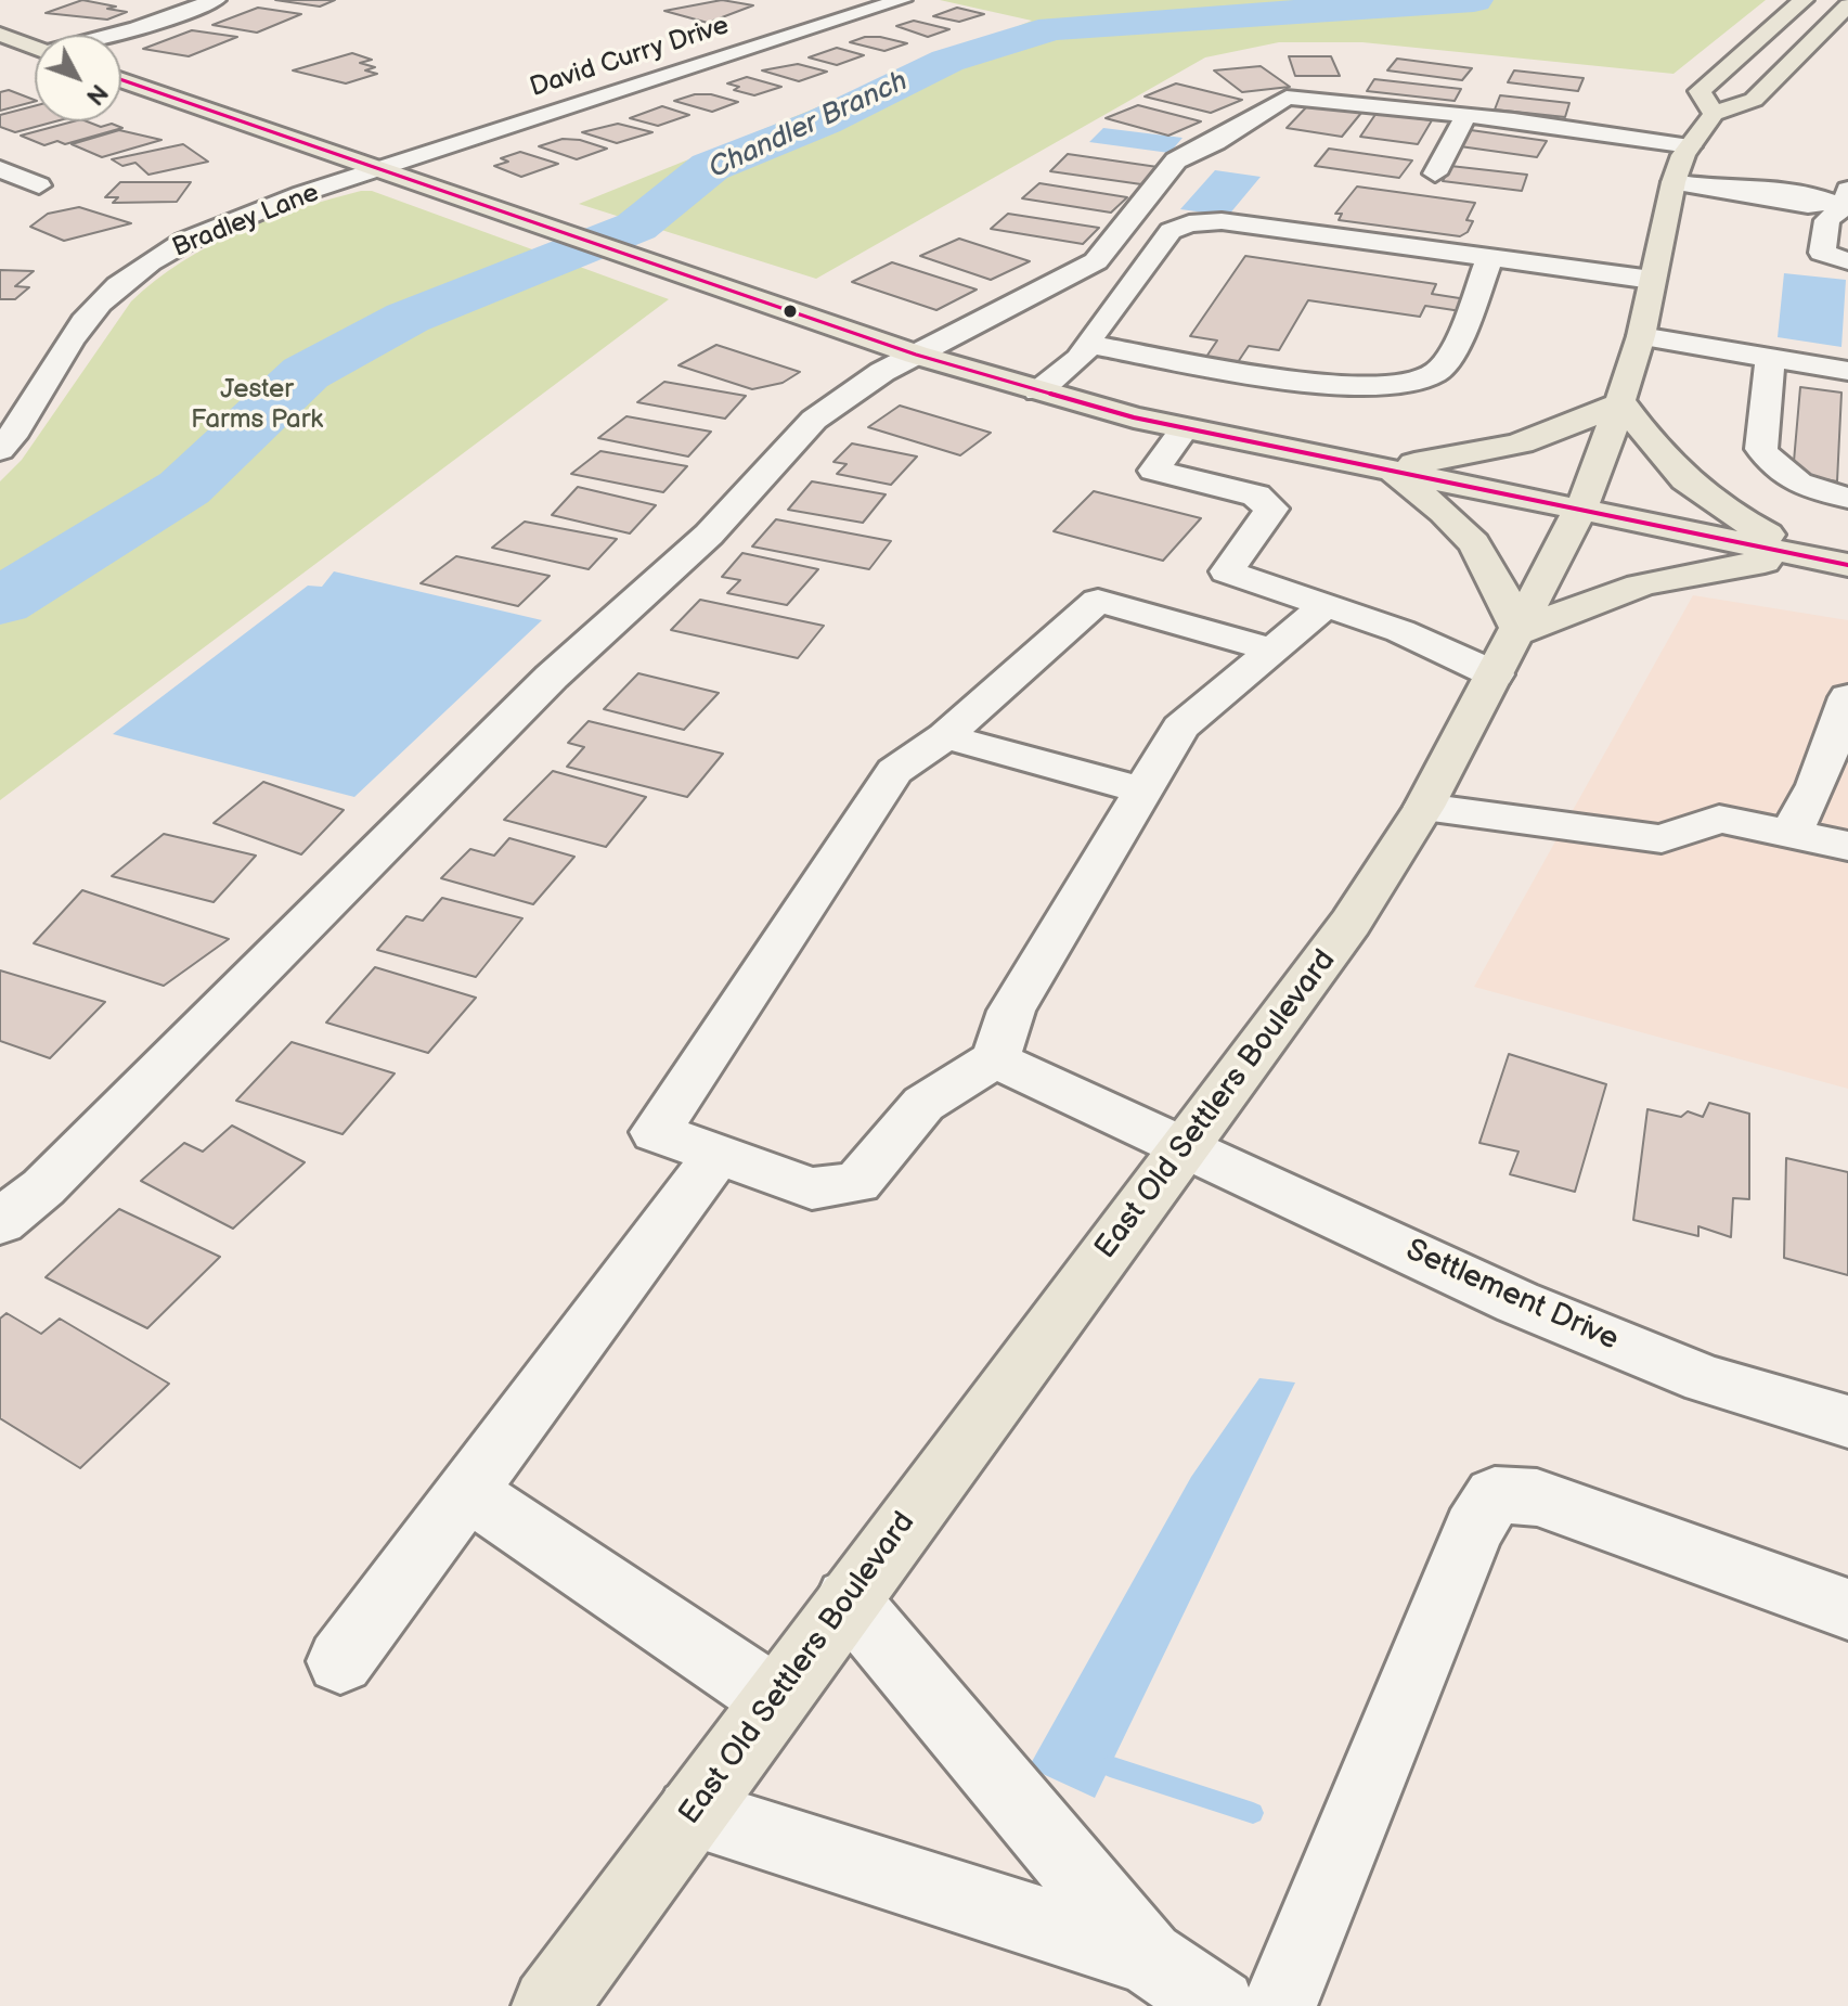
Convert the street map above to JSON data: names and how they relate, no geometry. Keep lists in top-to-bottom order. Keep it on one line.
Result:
{"streets":{"main road":["East Old Settlers Boulevard"],"street":["David Curry Drive","Bradley Lane","Settlement Drive"]},"crossings":[["David Curry Drive","Bradley Lane"],["East Old Settlers Boulevard","Settlement Drive"]],"water":["Chandler Branch"],"parks":["Jester Farms Park"],"north":"bottom right"}
